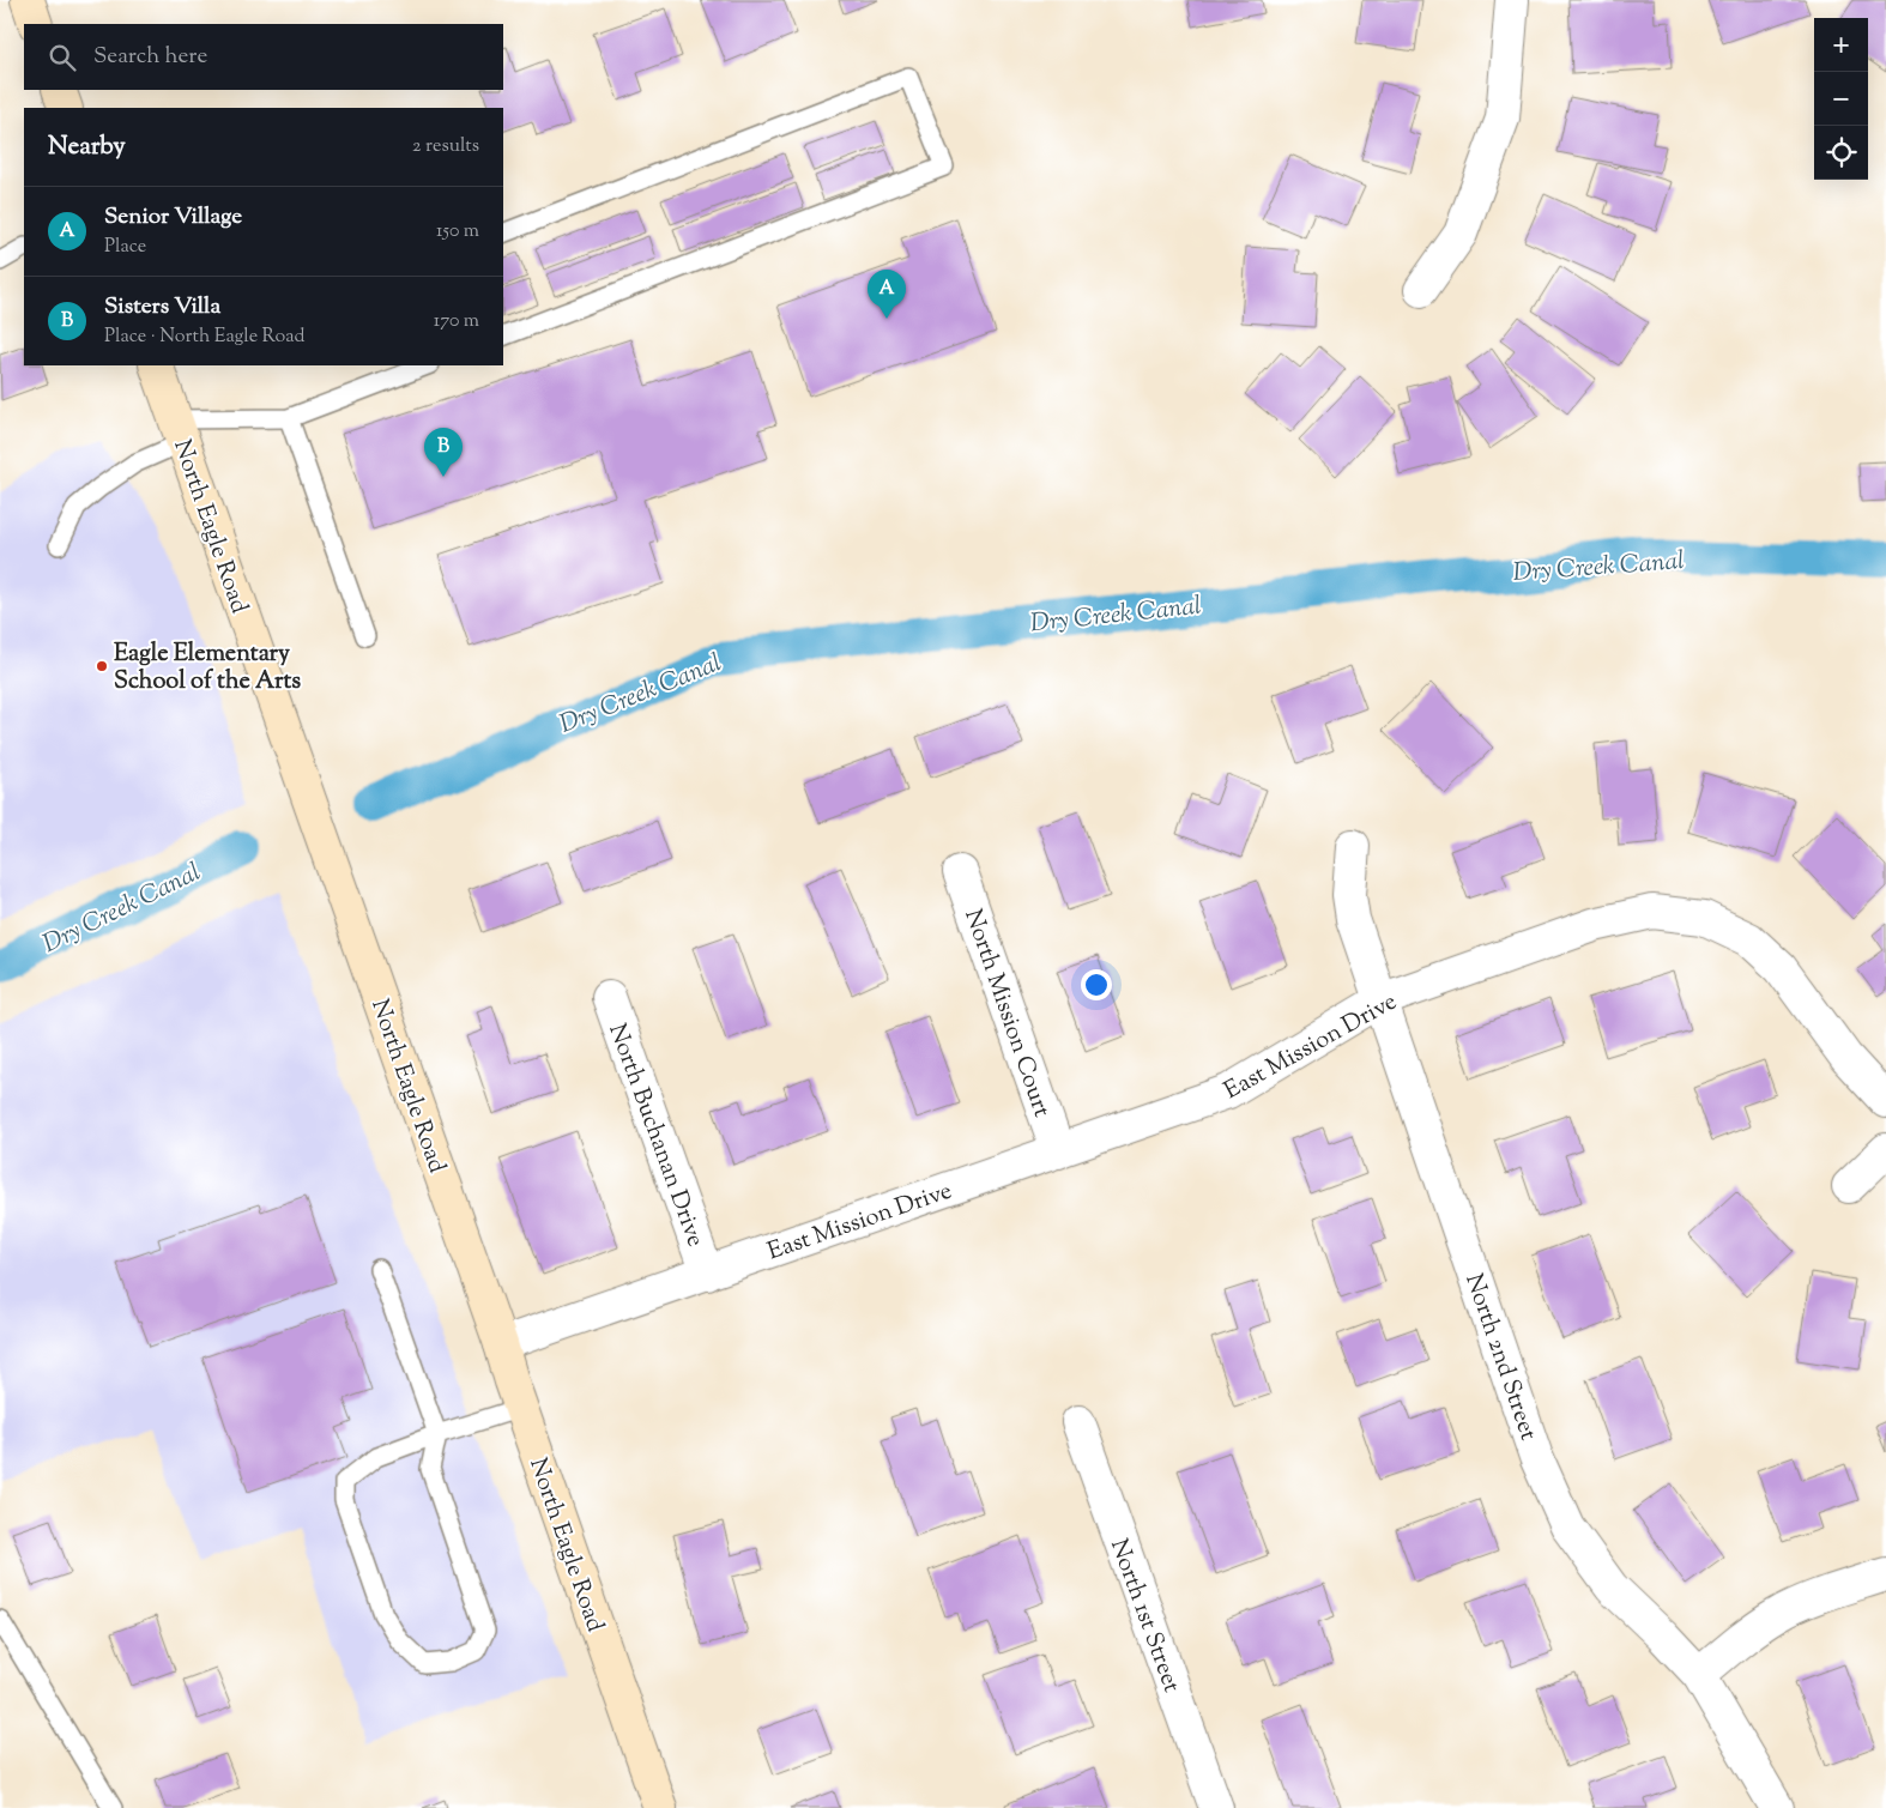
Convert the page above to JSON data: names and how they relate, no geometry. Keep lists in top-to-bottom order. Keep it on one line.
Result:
{"streets":{"main road":["North Eagle Road"],"street":["North Mission Court","East Mission Drive","North Buchanan Drive","North 2nd Street","North 1st Street"]},"crossings":[["North Eagle Road","East Mission Drive"],["North Mission Court","East Mission Drive"],["East Mission Drive","North Buchanan Drive"],["East Mission Drive","North 2nd Street"]],"water":["Dry Creek Canal"],"places":["Eagle Elementary School of the Arts"],"page":{"map_buttons":["+","−"],"search":"Search here","heading":["Nearby","2 results"],"list":[{"mark":"A","name":"Senior Village","note":"Place","value":"150 m"},{"mark":"B","name":"Sisters Villa","note":"Place · North Eagle Road","value":"170 m"}],"pins":["A","B"]}}
